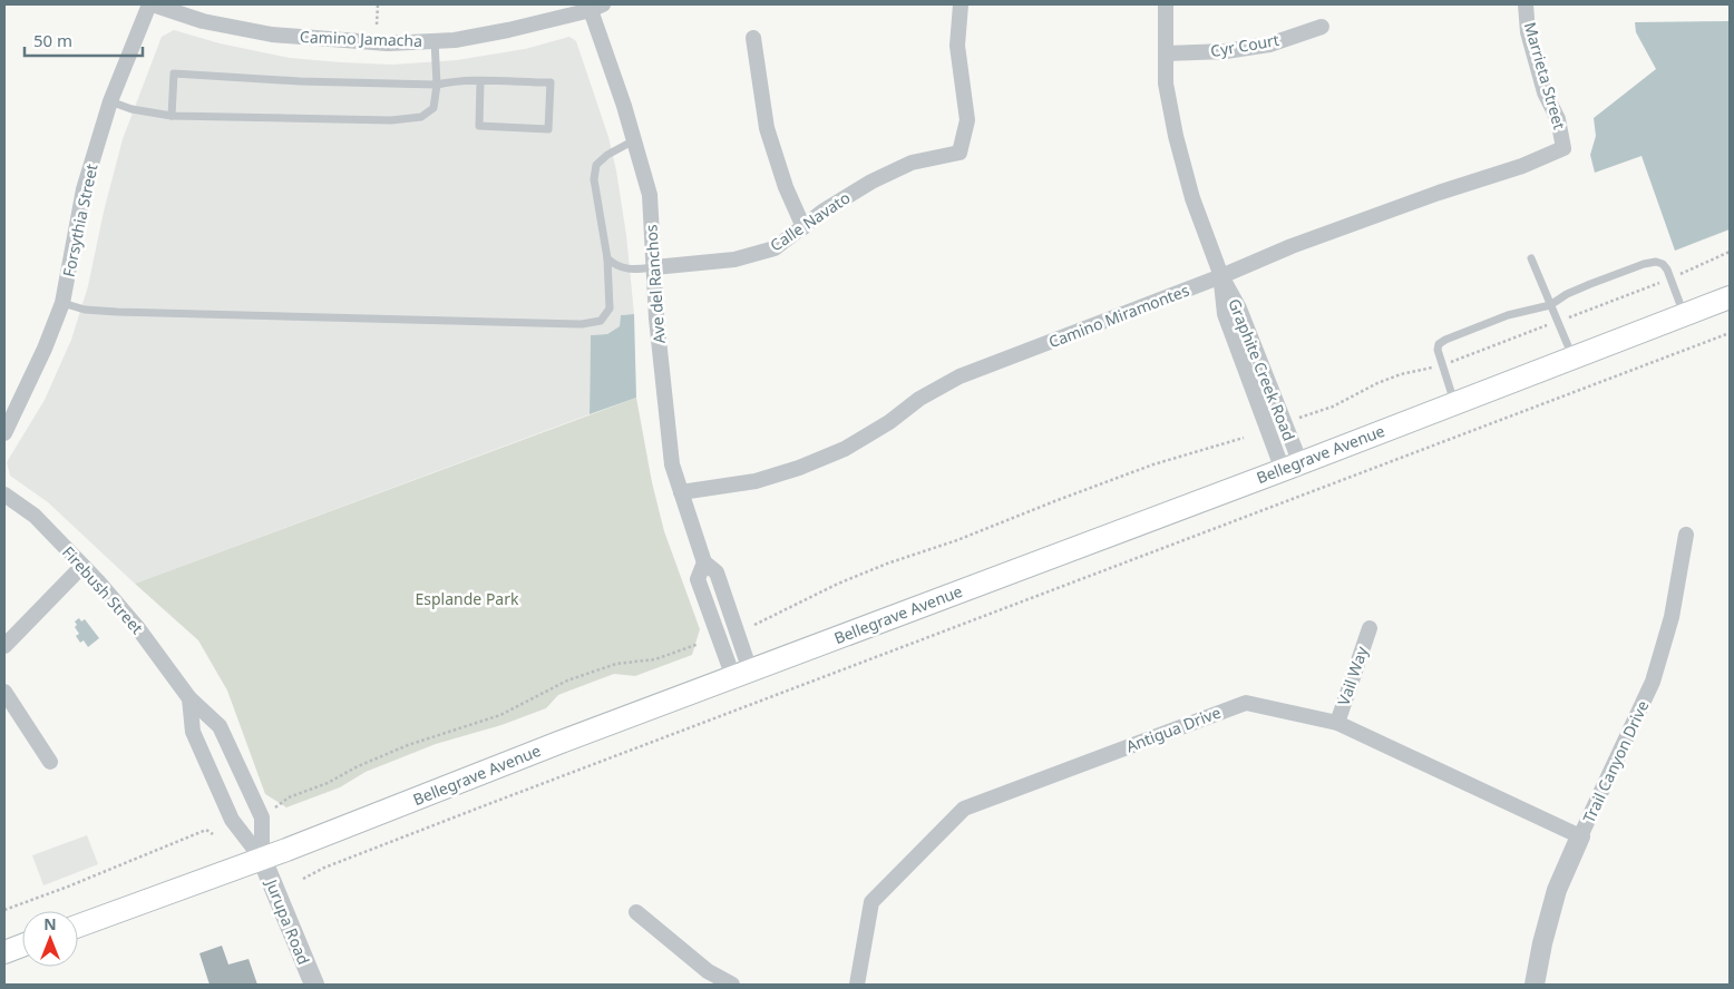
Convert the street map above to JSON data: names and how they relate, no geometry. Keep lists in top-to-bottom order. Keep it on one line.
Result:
{"streets":{"main road":["Bellegrave Avenue"],"street":["Camino Jamacha","Cyr Court","Marrieta Street","Forsythia Street","Calle Navato","Ave del Ranchos","Camino Miramontes","Graphite Creek Road","Firebush Street","Vail Way","Antigua Drive","Trail Canyon Drive","Jurupa Road"]},"crossings":[["Camino Jamacha","Forsythia Street"],["Camino Jamacha","Ave del Ranchos"],["Cyr Court","Graphite Creek Road"],["Marrieta Street","Camino Miramontes"],["Calle Navato","Ave del Ranchos"],["Ave del Ranchos","Camino Miramontes"],["Ave del Ranchos","Bellegrave Avenue"],["Camino Miramontes","Graphite Creek Road"],["Graphite Creek Road","Bellegrave Avenue"],["Bellegrave Avenue","Firebush Street"],["Bellegrave Avenue","Jurupa Road"],["Firebush Street","Jurupa Road"],["Vail Way","Antigua Drive"],["Antigua Drive","Trail Canyon Drive"]],"parks":["Esplande Park"],"scale_bar":"50 m","north":"top"}
